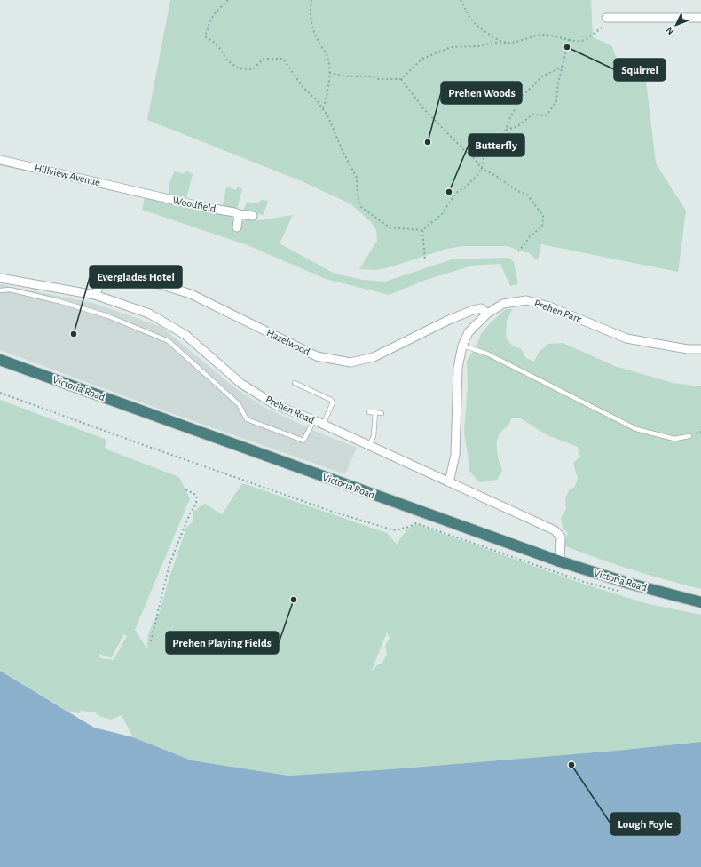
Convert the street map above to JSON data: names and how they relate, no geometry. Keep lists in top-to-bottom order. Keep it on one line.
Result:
{"streets":{"highway":["Victoria Road"],"street":["Hillview Avenue","Woodfield","Prehen Park","Hazelwood","Prehen Road"]},"crossings":[["Hillview Avenue","Woodfield"],["Prehen Park","Hazelwood"],["Prehen Park","Prehen Road"],["Hazelwood","Prehen Road"],["Victoria Road","Prehen Road"]],"places":["Squirrel","Prehen Woods","Butterfly","Everglades Hotel","Prehen Playing Fields","Lough Foyle"],"north":"bottom left"}
